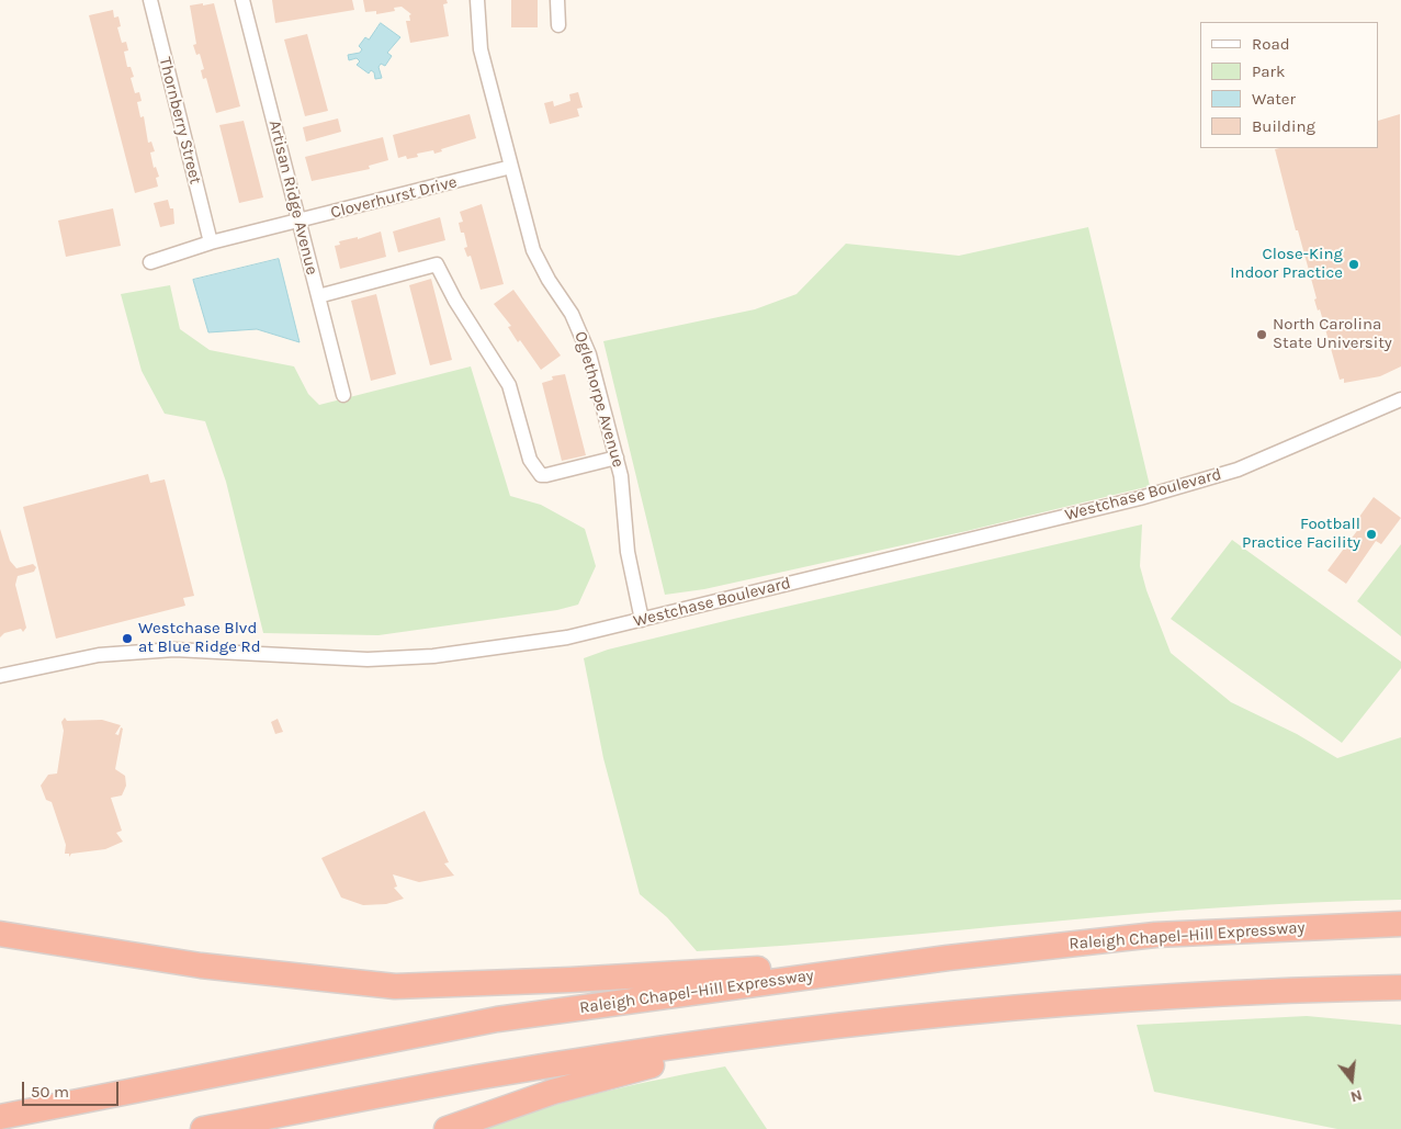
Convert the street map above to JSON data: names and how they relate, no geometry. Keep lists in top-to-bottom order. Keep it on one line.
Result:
{"streets":{"highway":["Raleigh Chapel–Hill Expressway"],"street":["Thornberry Street","Artisan Ridge Avenue","Cloverhurst Drive","Oglethorpe Avenue","Westchase Boulevard"]},"crossings":[["Thornberry Street","Cloverhurst Drive"],["Artisan Ridge Avenue","Cloverhurst Drive"],["Cloverhurst Drive","Oglethorpe Avenue"],["Oglethorpe Avenue","Westchase Boulevard"]],"places":["Close-King Indoor Practice","North Carolina State University","Football Practice Facility","Westchase Blvd at Blue Ridge Rd"],"legend":["Road","Park","Water","Building"],"scale_bar":"50 m","north":"bottom"}
